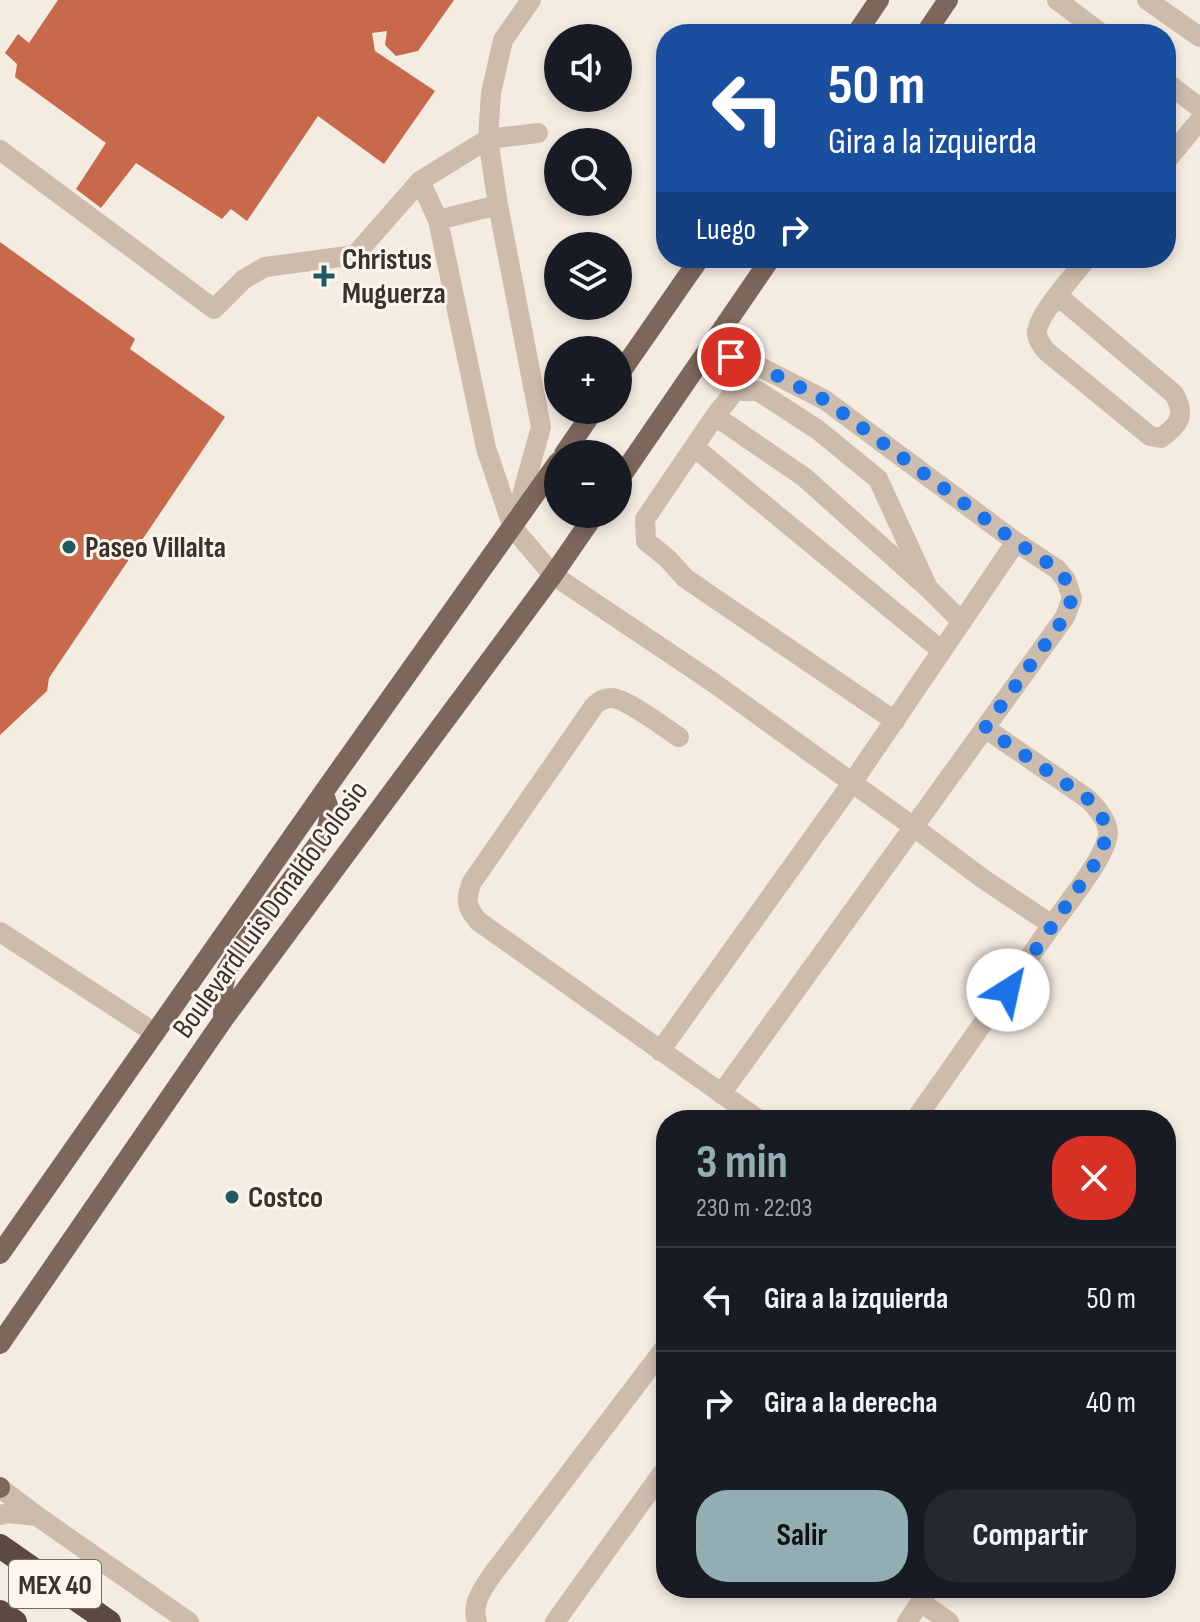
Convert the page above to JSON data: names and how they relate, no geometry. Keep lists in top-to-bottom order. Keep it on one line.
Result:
{"streets":{"highway":["MEX 40"],"main road":["Boulevard Luis Donaldo Colosio"]},"places":{"health":["Christus Muguerza"],"other":["Paseo Villalta","Costco"]},"page":{"map_buttons":["+","−"],"turn":["50 m","Gira a la izquierda"],"then":"Luego","heading":["3 min","230 m · 22:03"],"list":[{"name":"Gira a la izquierda","value":"50 m"},{"name":"Gira a la derecha","value":"40 m"}],"buttons":["Salir","Compartir"]}}
